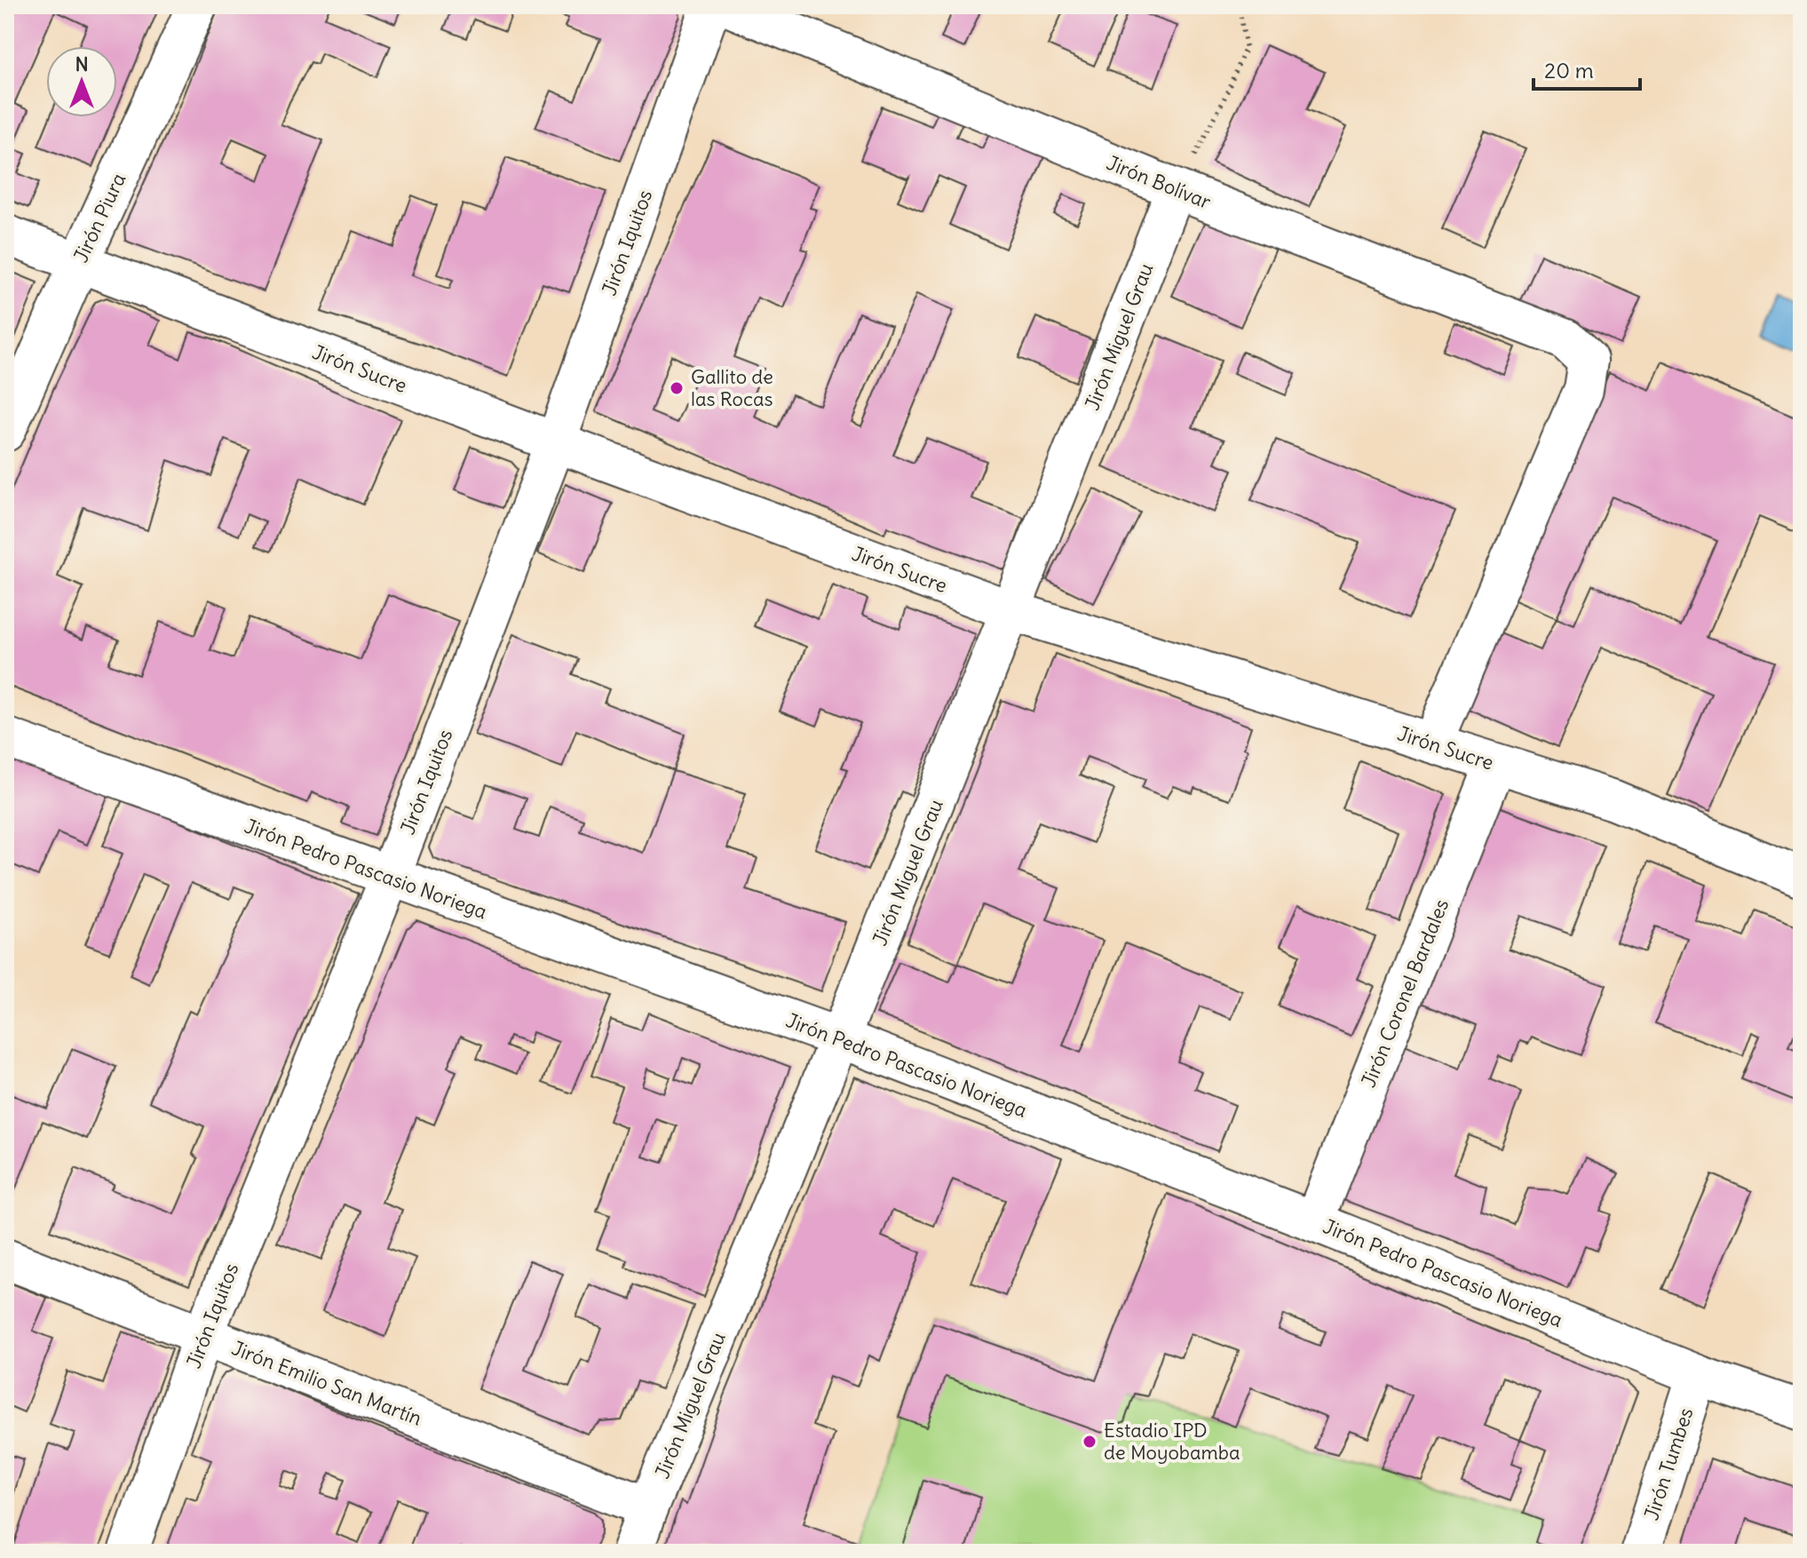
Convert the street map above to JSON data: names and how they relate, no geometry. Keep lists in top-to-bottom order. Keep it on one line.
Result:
{"streets":{"street":["Jirón Bolívar","Jirón Piura","Jirón Iquitos","Jirón Miguel Grau","Jirón Sucre","Jirón Pedro Pascasio Noriega","Jirón Coronel Bardales","Jirón Emilio San Martín","Jirón Tumbes"]},"crossings":[["Jirón Bolívar","Jirón Miguel Grau"],["Jirón Bolívar","Jirón Sucre"],["Jirón Piura","Jirón Sucre"],["Jirón Iquitos","Jirón Sucre"],["Jirón Iquitos","Jirón Pedro Pascasio Noriega"],["Jirón Iquitos","Jirón Emilio San Martín"],["Jirón Miguel Grau","Jirón Sucre"],["Jirón Miguel Grau","Jirón Pedro Pascasio Noriega"],["Jirón Miguel Grau","Jirón Emilio San Martín"],["Jirón Sucre","Jirón Coronel Bardales"],["Jirón Pedro Pascasio Noriega","Jirón Coronel Bardales"],["Jirón Pedro Pascasio Noriega","Jirón Tumbes"]],"places":["Gallito de las Rocas","Estadio IPD de Moyobamba"],"scale_bar":"20 m","north":"top"}
